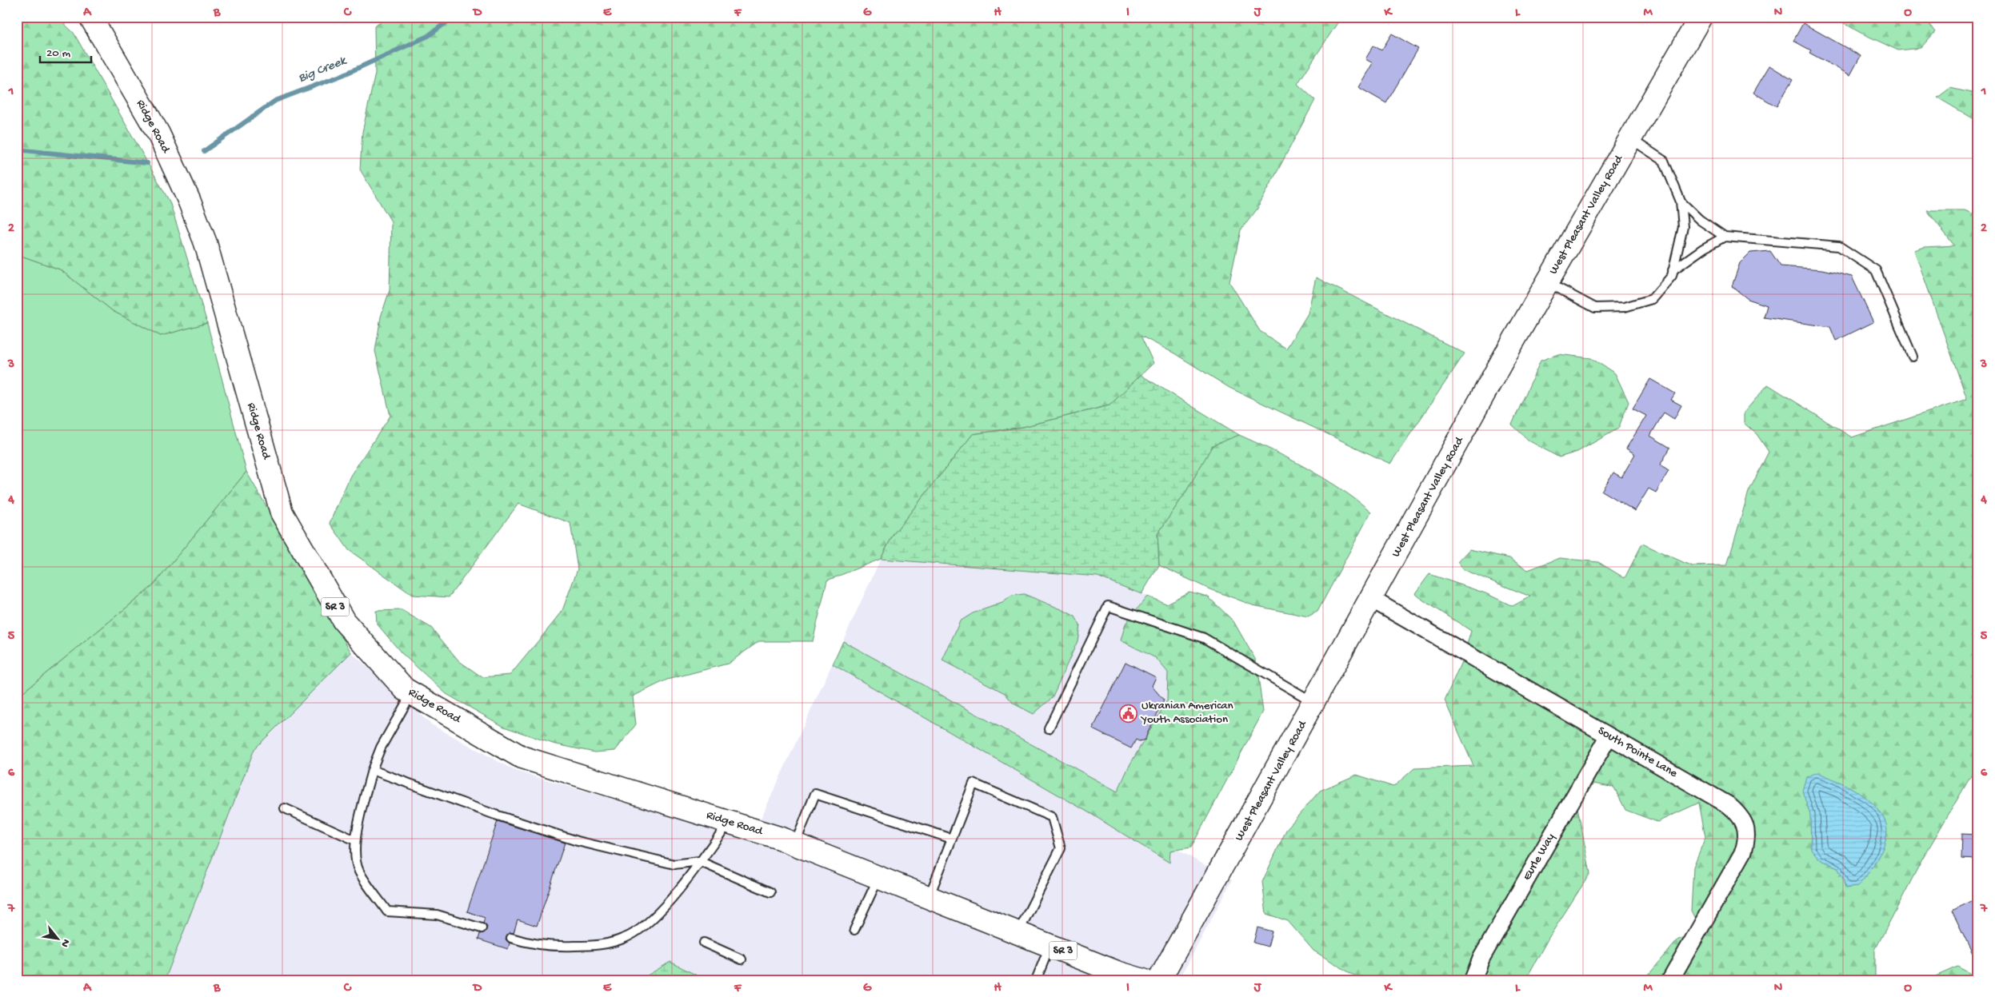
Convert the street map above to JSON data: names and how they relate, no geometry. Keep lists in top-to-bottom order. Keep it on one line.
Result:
{"streets":{"main road":["Ridge Road","West Pleasant Valley Road","SR 3"],"street":["South Pointe Lane","Eurle Way"]},"crossings":[["West Pleasant Valley Road","South Pointe Lane"],["South Pointe Lane","Eurle Way"]],"water":["Big Creek"],"places":{"public building":["Ukranian American Youth Association"]},"scale_bar":"20 m","north":"bottom right","grid":{"columns":["A","B","C","D","E","F","G","H","I","J","K","L","M","N","O"],"rows":["1","2","3","4","5","6","7"]}}
